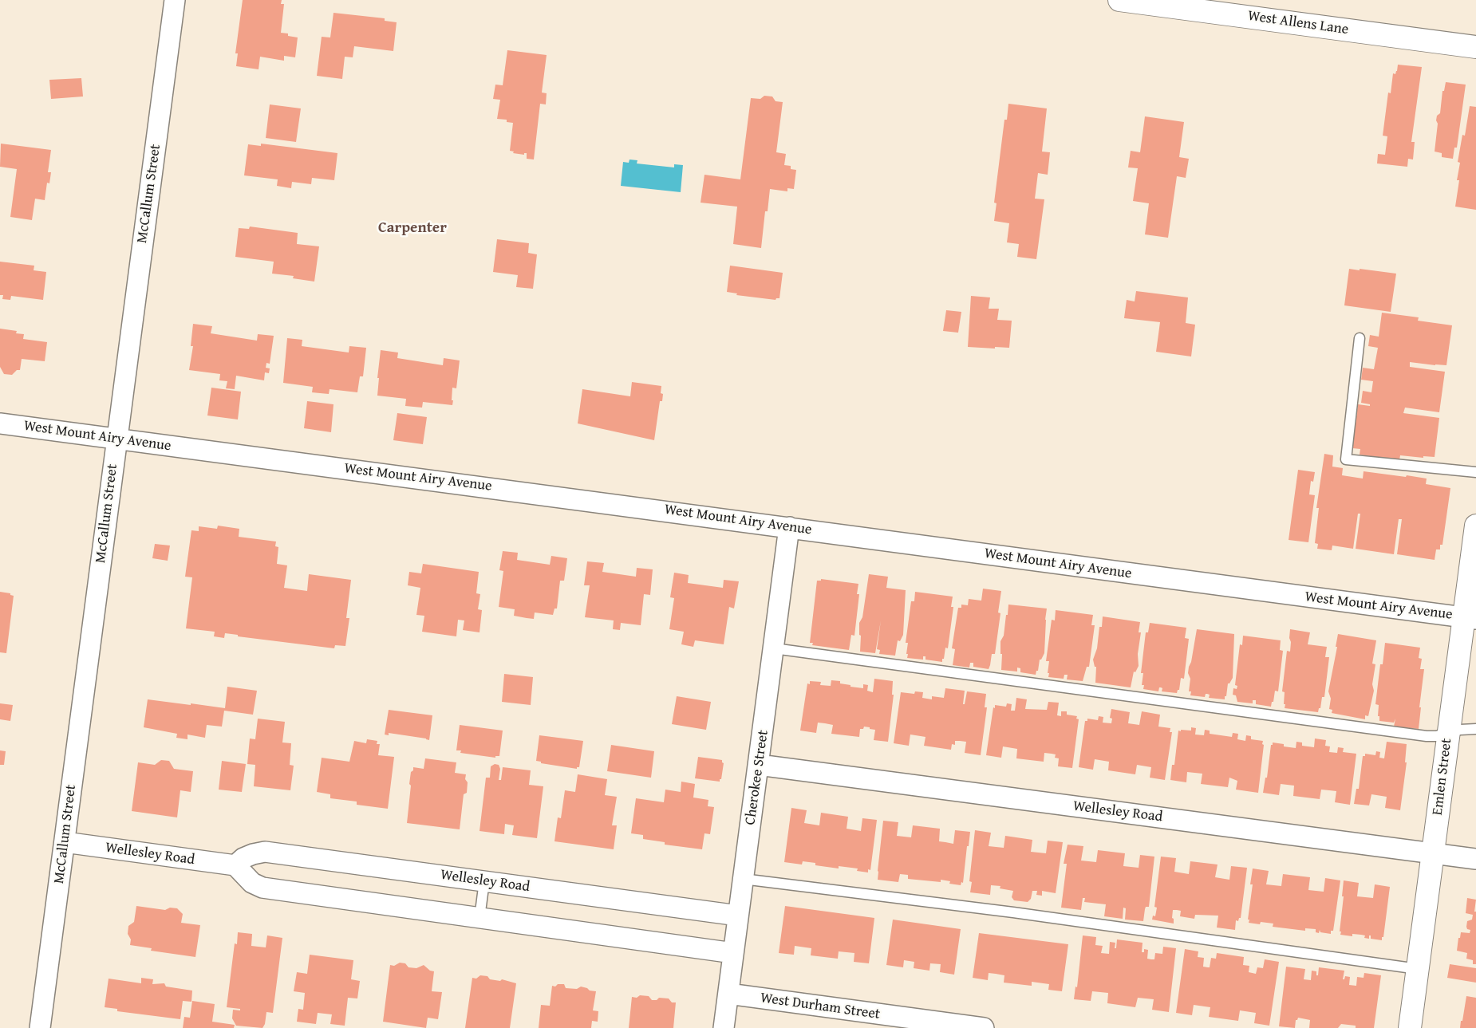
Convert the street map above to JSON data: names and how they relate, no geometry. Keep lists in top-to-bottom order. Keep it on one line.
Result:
{"streets":{"main road":["West Allens Lane","Emlen Street"],"street":["McCallum Street","West Mount Airy Avenue","Cherokee Street","Wellesley Road","West Durham Street"]},"crossings":[["McCallum Street","West Mount Airy Avenue"],["McCallum Street","Wellesley Road"],["West Mount Airy Avenue","Emlen Street"],["West Mount Airy Avenue","Cherokee Street"],["Emlen Street","Wellesley Road"],["Cherokee Street","Wellesley Road"],["Cherokee Street","West Durham Street"]],"districts":["Carpenter"]}
